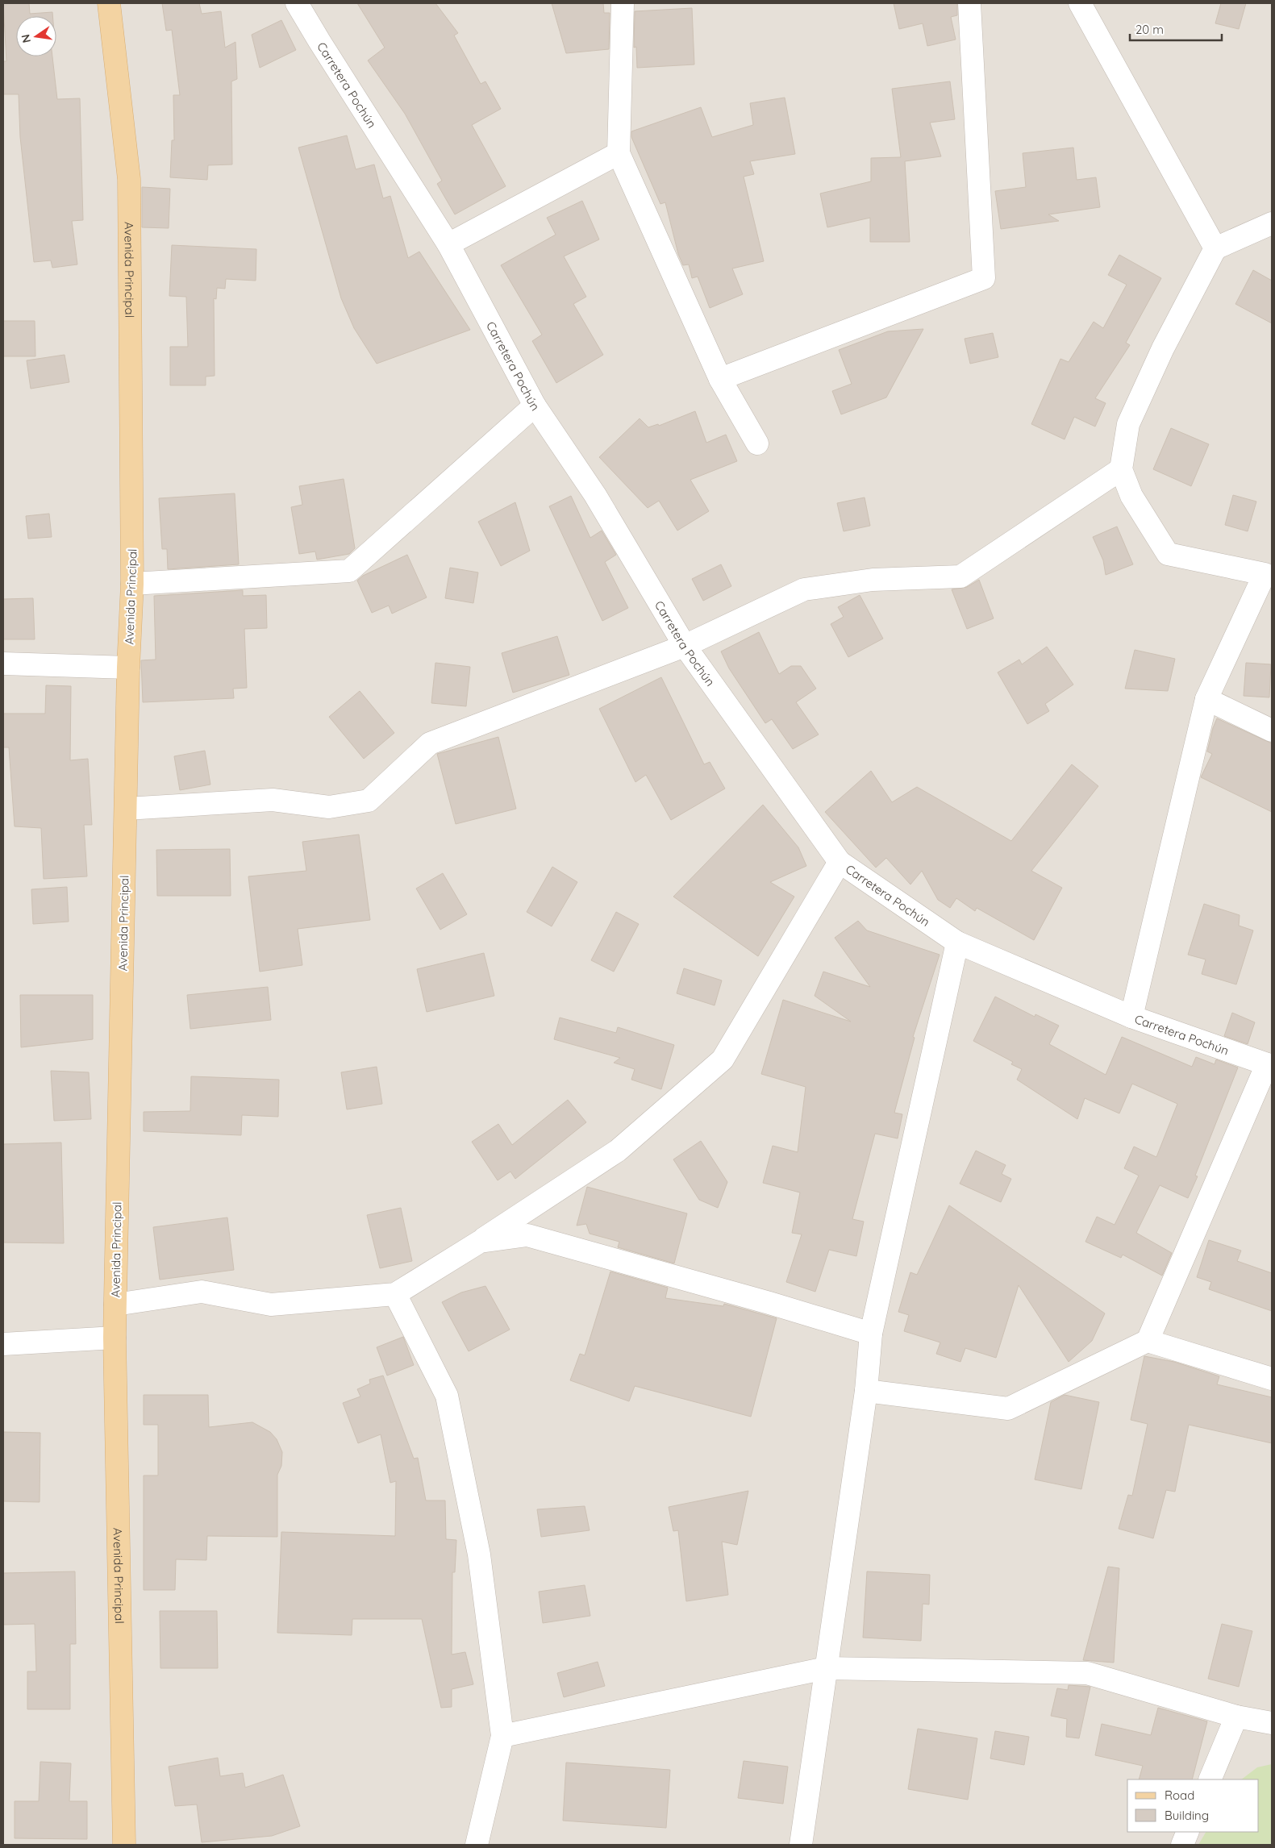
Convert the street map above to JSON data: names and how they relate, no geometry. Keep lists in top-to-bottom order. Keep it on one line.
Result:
{"streets":{"main road":["Avenida Principal"],"street":["Carretera Pochún"]},"legend":["Road","Building"],"scale_bar":"20 m","north":"left"}
